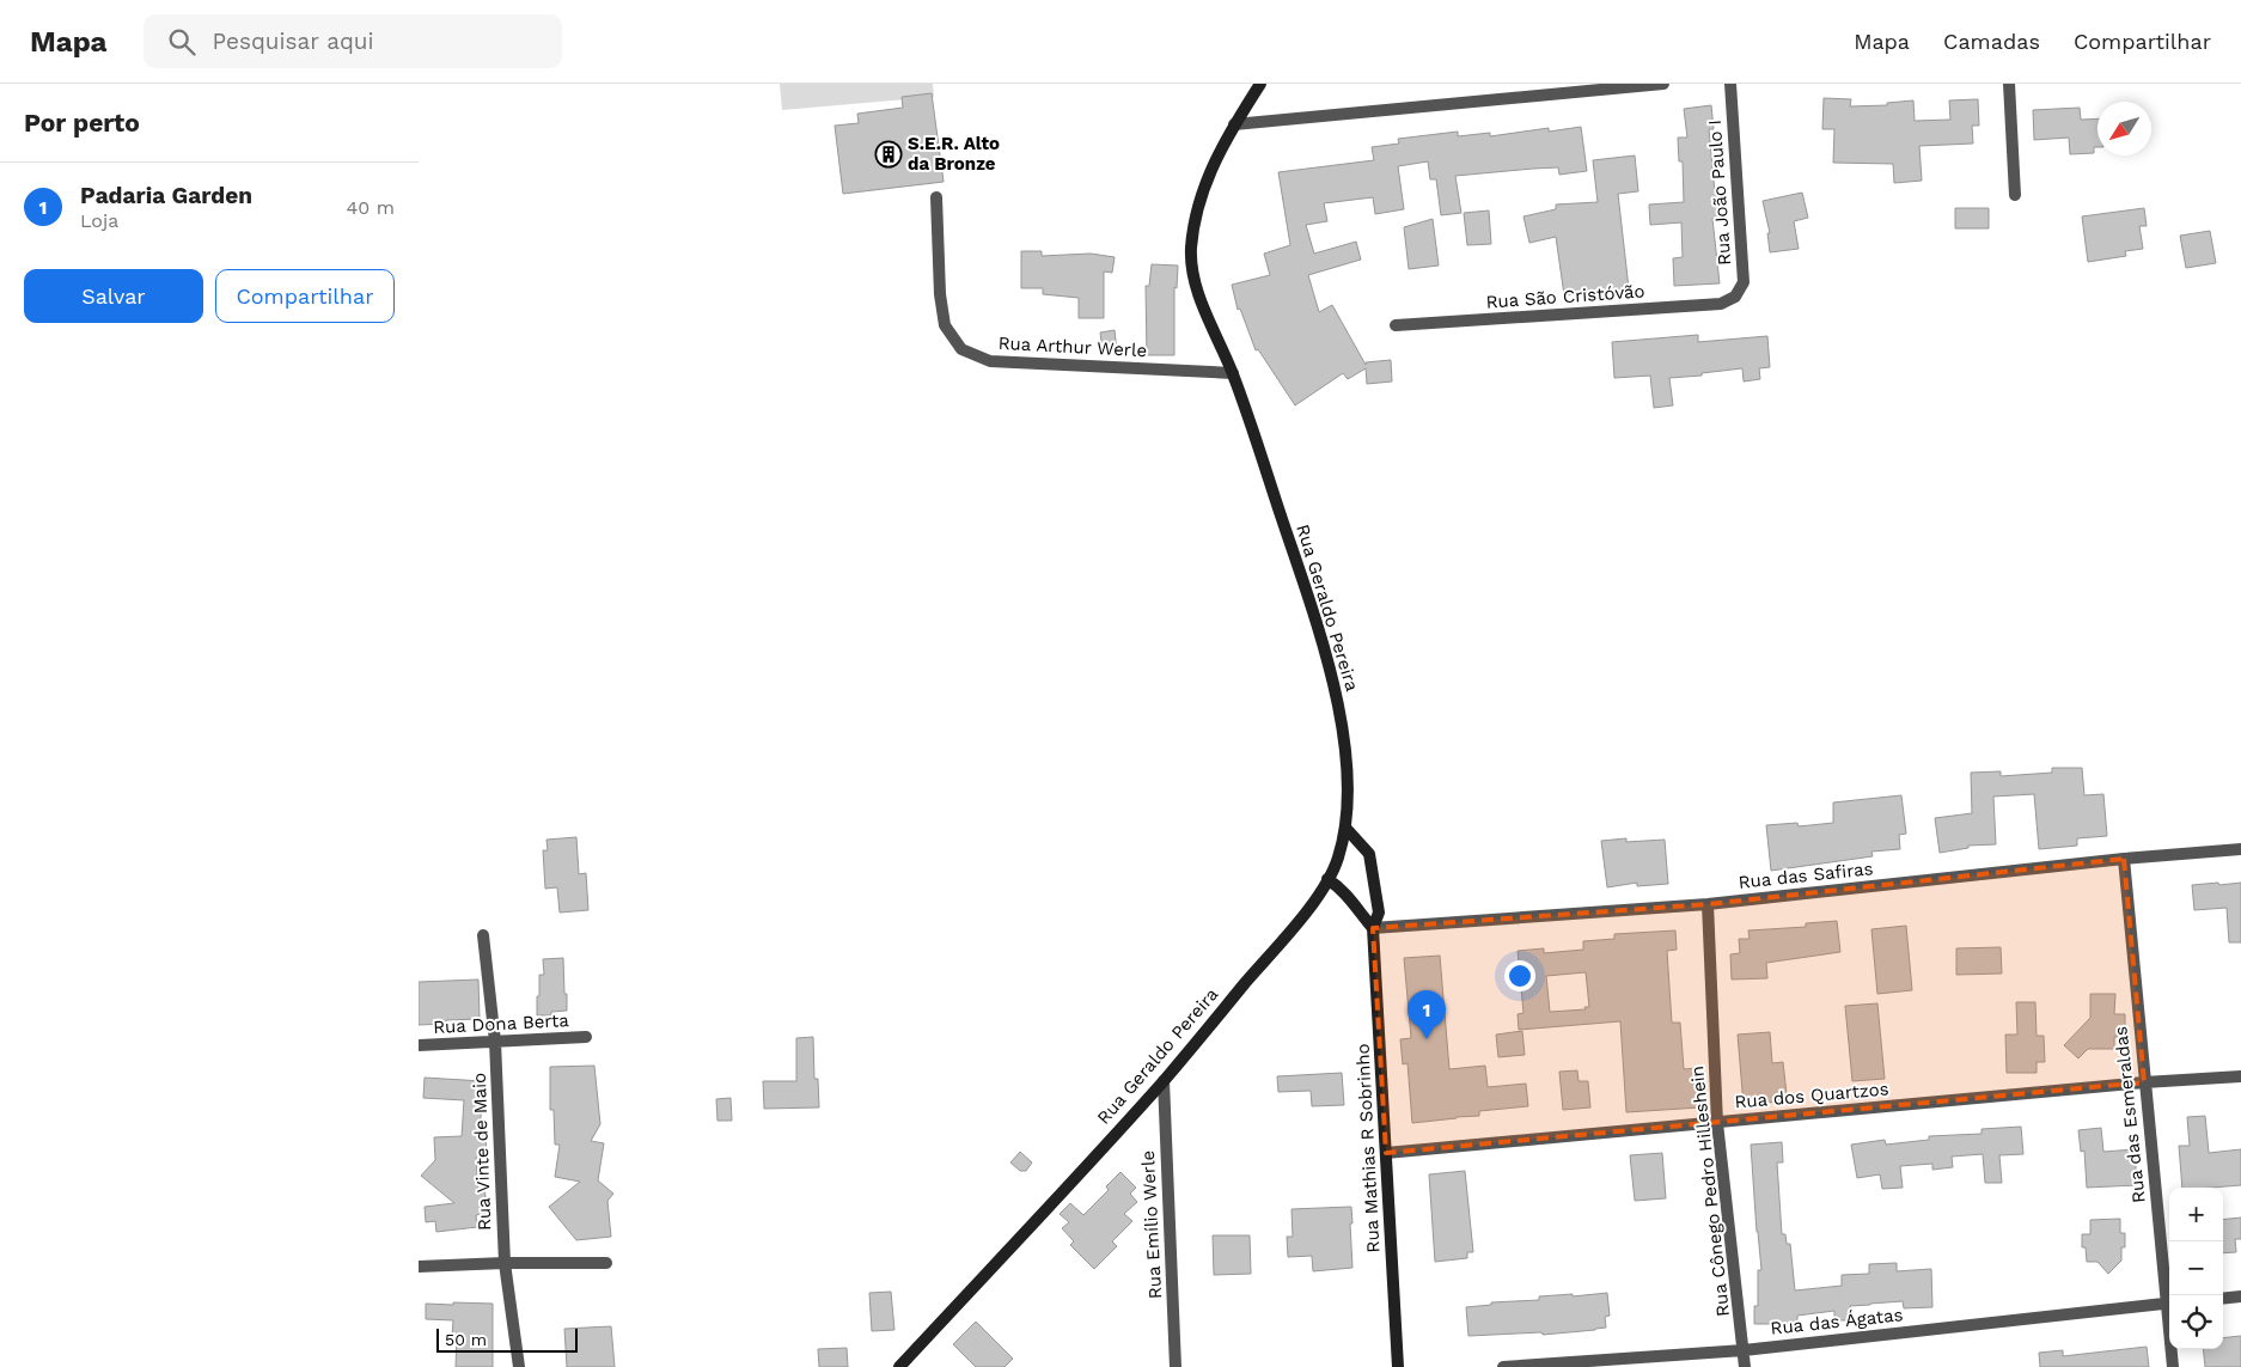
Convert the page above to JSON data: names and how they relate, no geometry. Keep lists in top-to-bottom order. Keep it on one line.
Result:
{"streets":{"main road":["Rua Geraldo Pereira","Rua Mathias R Sobrinho"],"street":["Rua João Paulo I","Rua São Cristóvão","Rua Arthur Werle","Rua das Safiras","Rua Dona Berta","Rua dos Quartzos","Rua das Esmeraldas","Rua Vinte de Maio","Rua Cônego Pedro Hilleshein","Rua Emílio Werle","Rua das Ágatas"]},"crossings":[["Rua João Paulo I","Rua São Cristóvão"],["Rua Arthur Werle","Rua Geraldo Pereira"],["Rua Geraldo Pereira","Rua Mathias R Sobrinho"],["Rua Geraldo Pereira","Rua Emílio Werle"],["Rua das Safiras","Rua das Esmeraldas"],["Rua das Safiras","Rua Mathias R Sobrinho"],["Rua das Safiras","Rua Cônego Pedro Hilleshein"],["Rua Dona Berta","Rua Vinte de Maio"],["Rua dos Quartzos","Rua das Esmeraldas"],["Rua dos Quartzos","Rua Mathias R Sobrinho"],["Rua dos Quartzos","Rua Cônego Pedro Hilleshein"],["Rua Cônego Pedro Hilleshein","Rua das Ágatas"]],"places":{"building":["S.E.R. Alto da Bronze"]},"scale_bar":"50 m","north":"bottom left","page":{"header":"Mapa","search":"Pesquisar aqui","nav":["Mapa","Camadas","Compartilhar"],"heading":"Por perto","list":[{"mark":"1","name":"Padaria Garden","note":"Loja","value":"40 m"}],"buttons":["Salvar","Compartilhar"],"pins":"1","map_buttons":["+","−"],"scale":"50 m"}}
